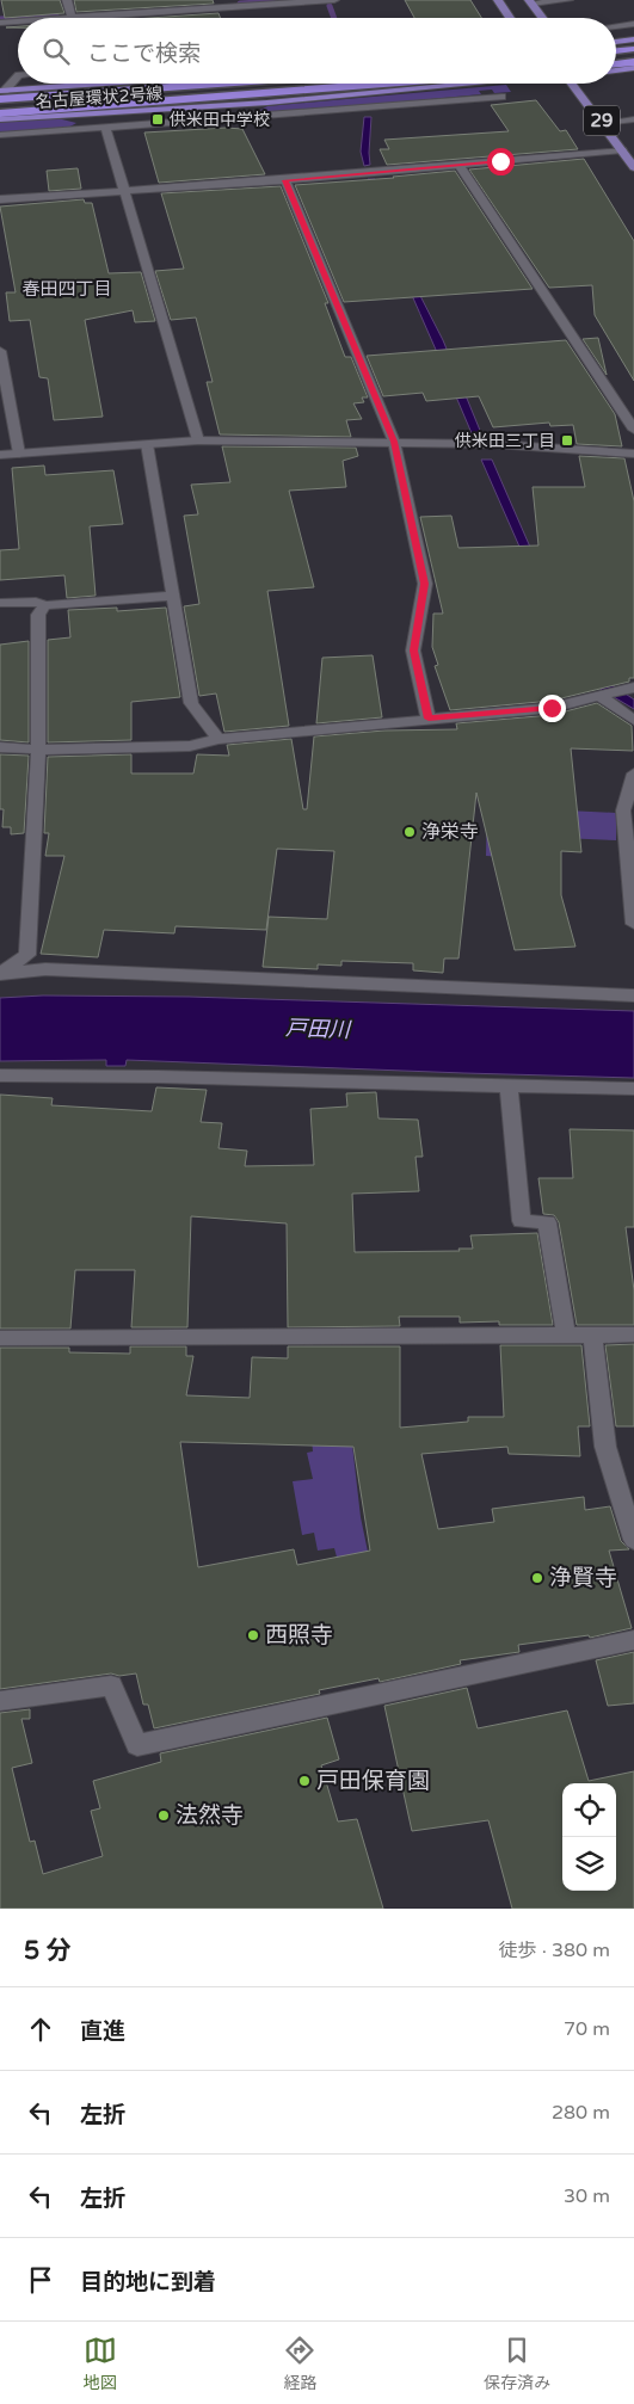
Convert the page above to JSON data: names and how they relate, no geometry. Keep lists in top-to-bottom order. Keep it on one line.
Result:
{"streets":{"highway":["名古屋環状2号線"],"main road":["29"]},"districts":["春田四丁目"],"water":["戸田川"],"places":{"transit":["供米田中学校","供米田三丁目"],"other":["浄栄寺","浄賢寺","西照寺","戸田保育園","法然寺"]},"page":{"search":"ここで検索","heading":["5 分","徒歩 · 380 m"],"list":[["直進","70 m"],["左折","280 m"],["左折","30 m"],"目的地に到着"],"nav":["地図","経路","保存済み"]}}
